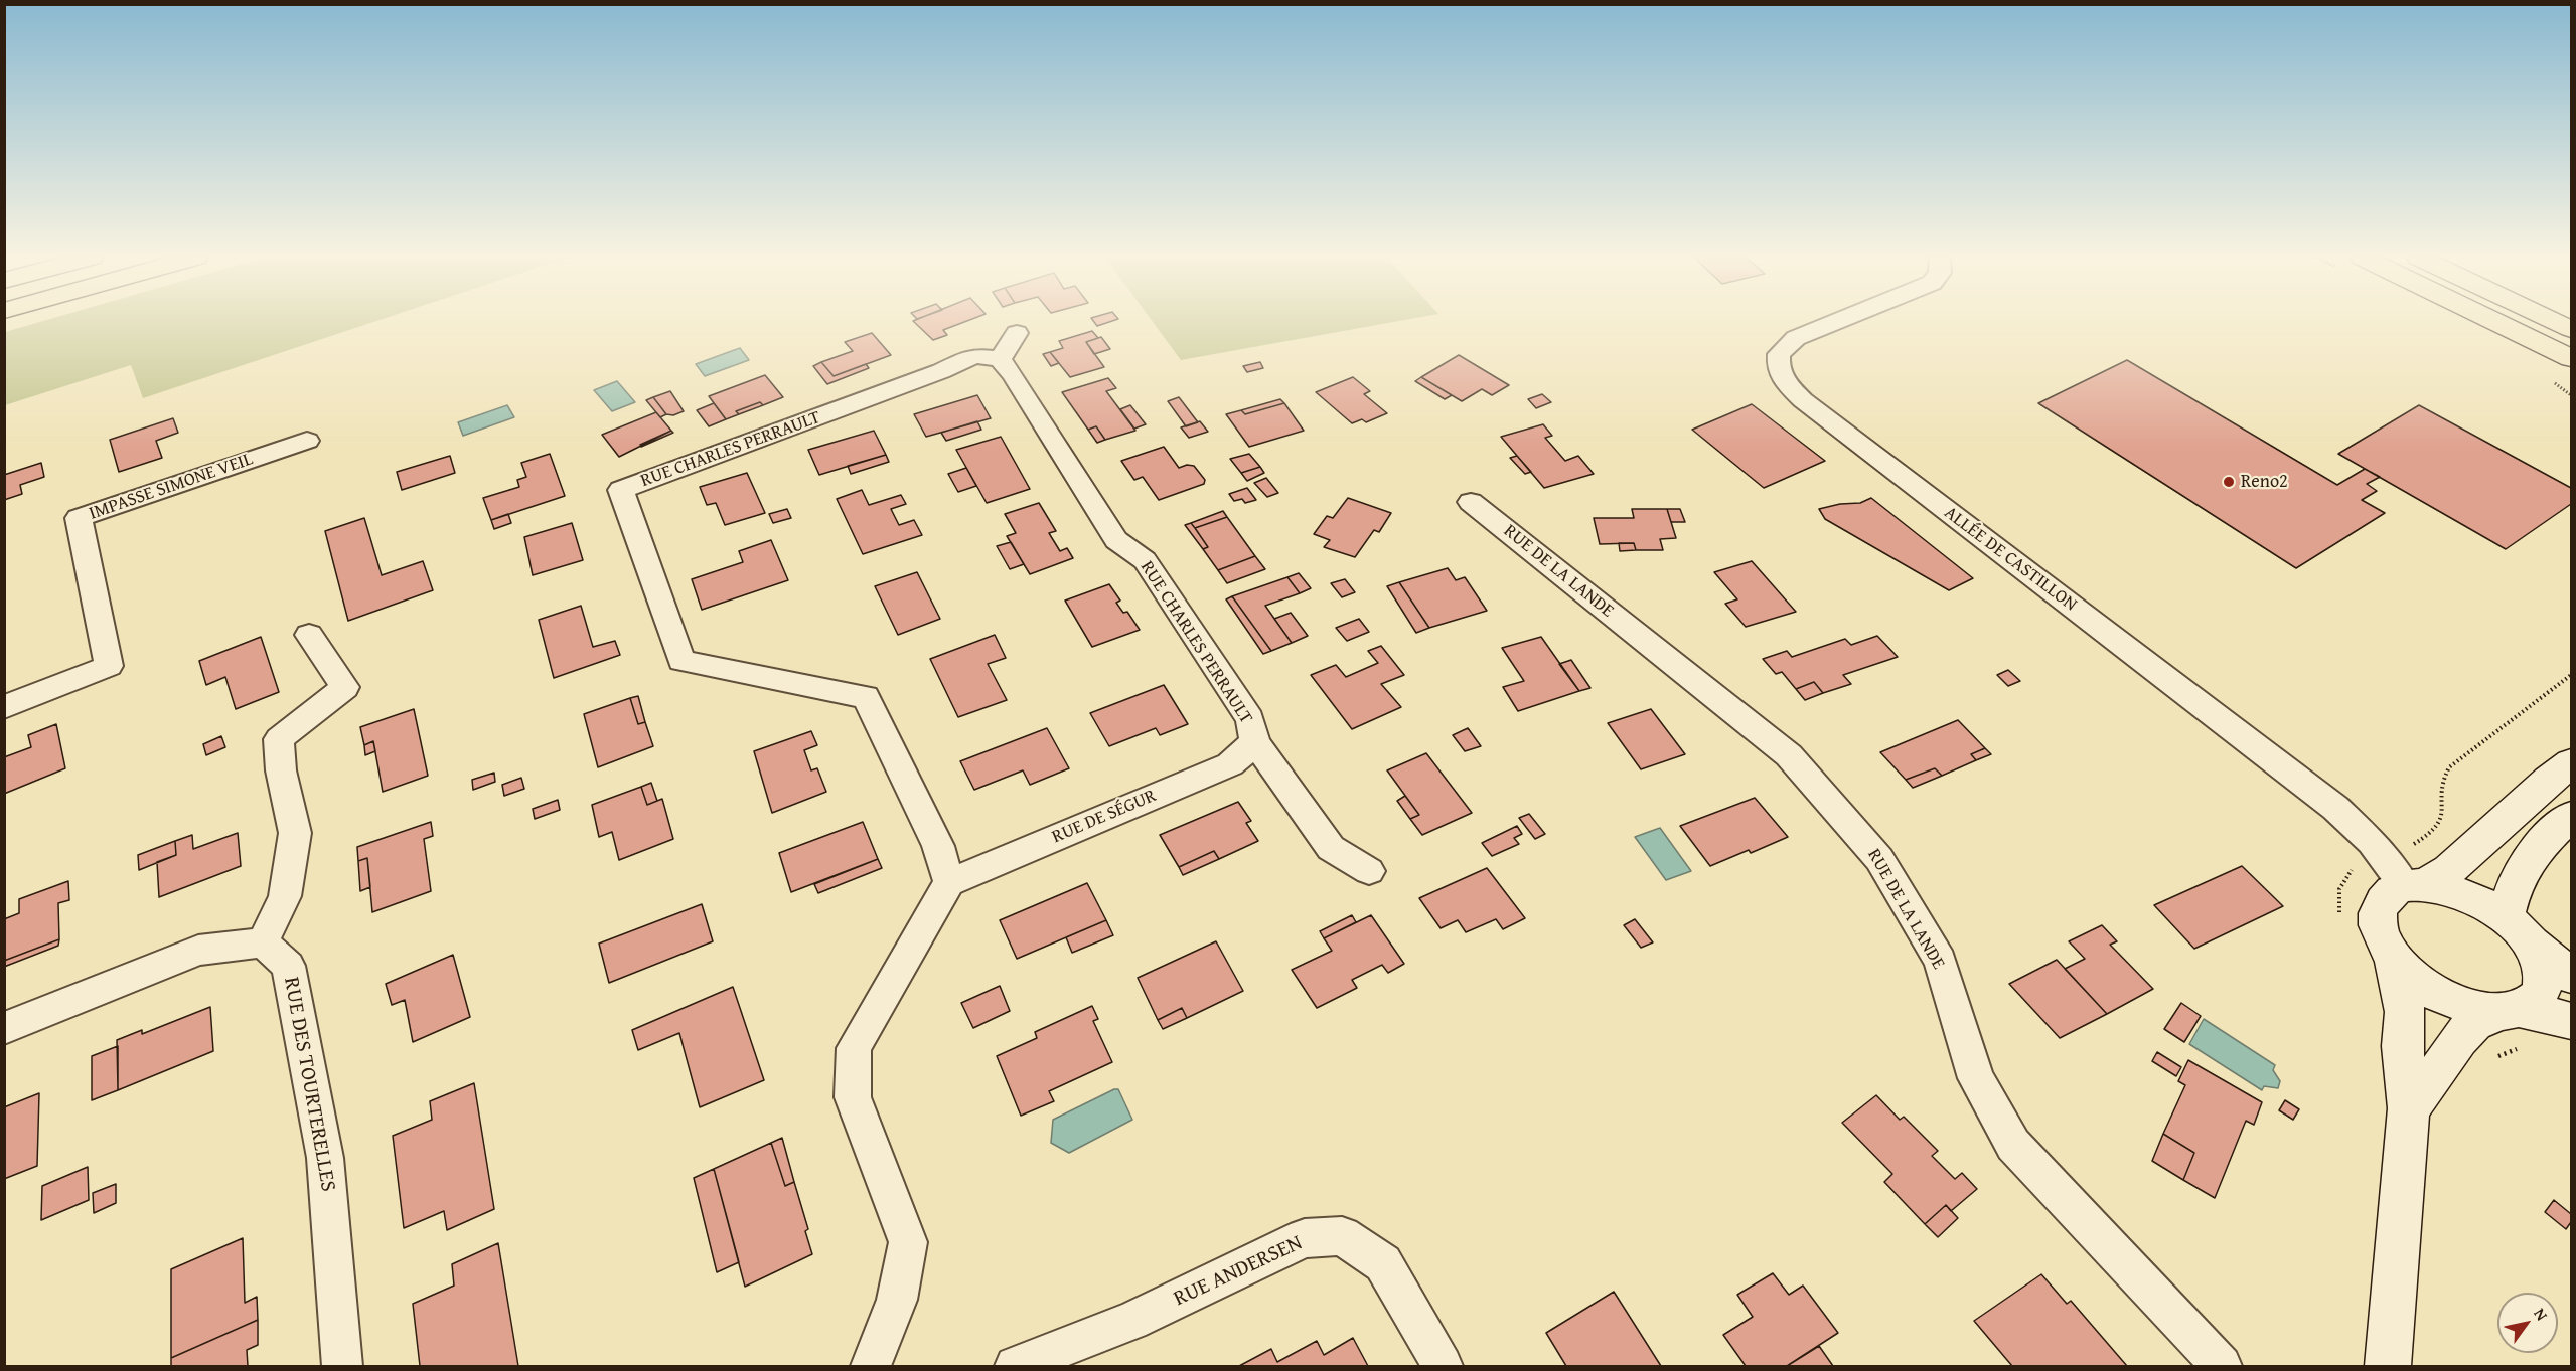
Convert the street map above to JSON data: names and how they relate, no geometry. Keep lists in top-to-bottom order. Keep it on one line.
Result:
{"streets":{"street":["RUE CHARLES PERRAULT","IMPASSE SIMONE VEIL","ALLÉE DE CASTILLON","RUE DE LA LANDE","RUE DE SÉGUR","RUE DES TOURTERELLES","RUE ANDERSEN"]},"crossings":[["RUE CHARLES PERRAULT","RUE DE SÉGUR"]],"places":["Reno2"],"north":"top right"}
